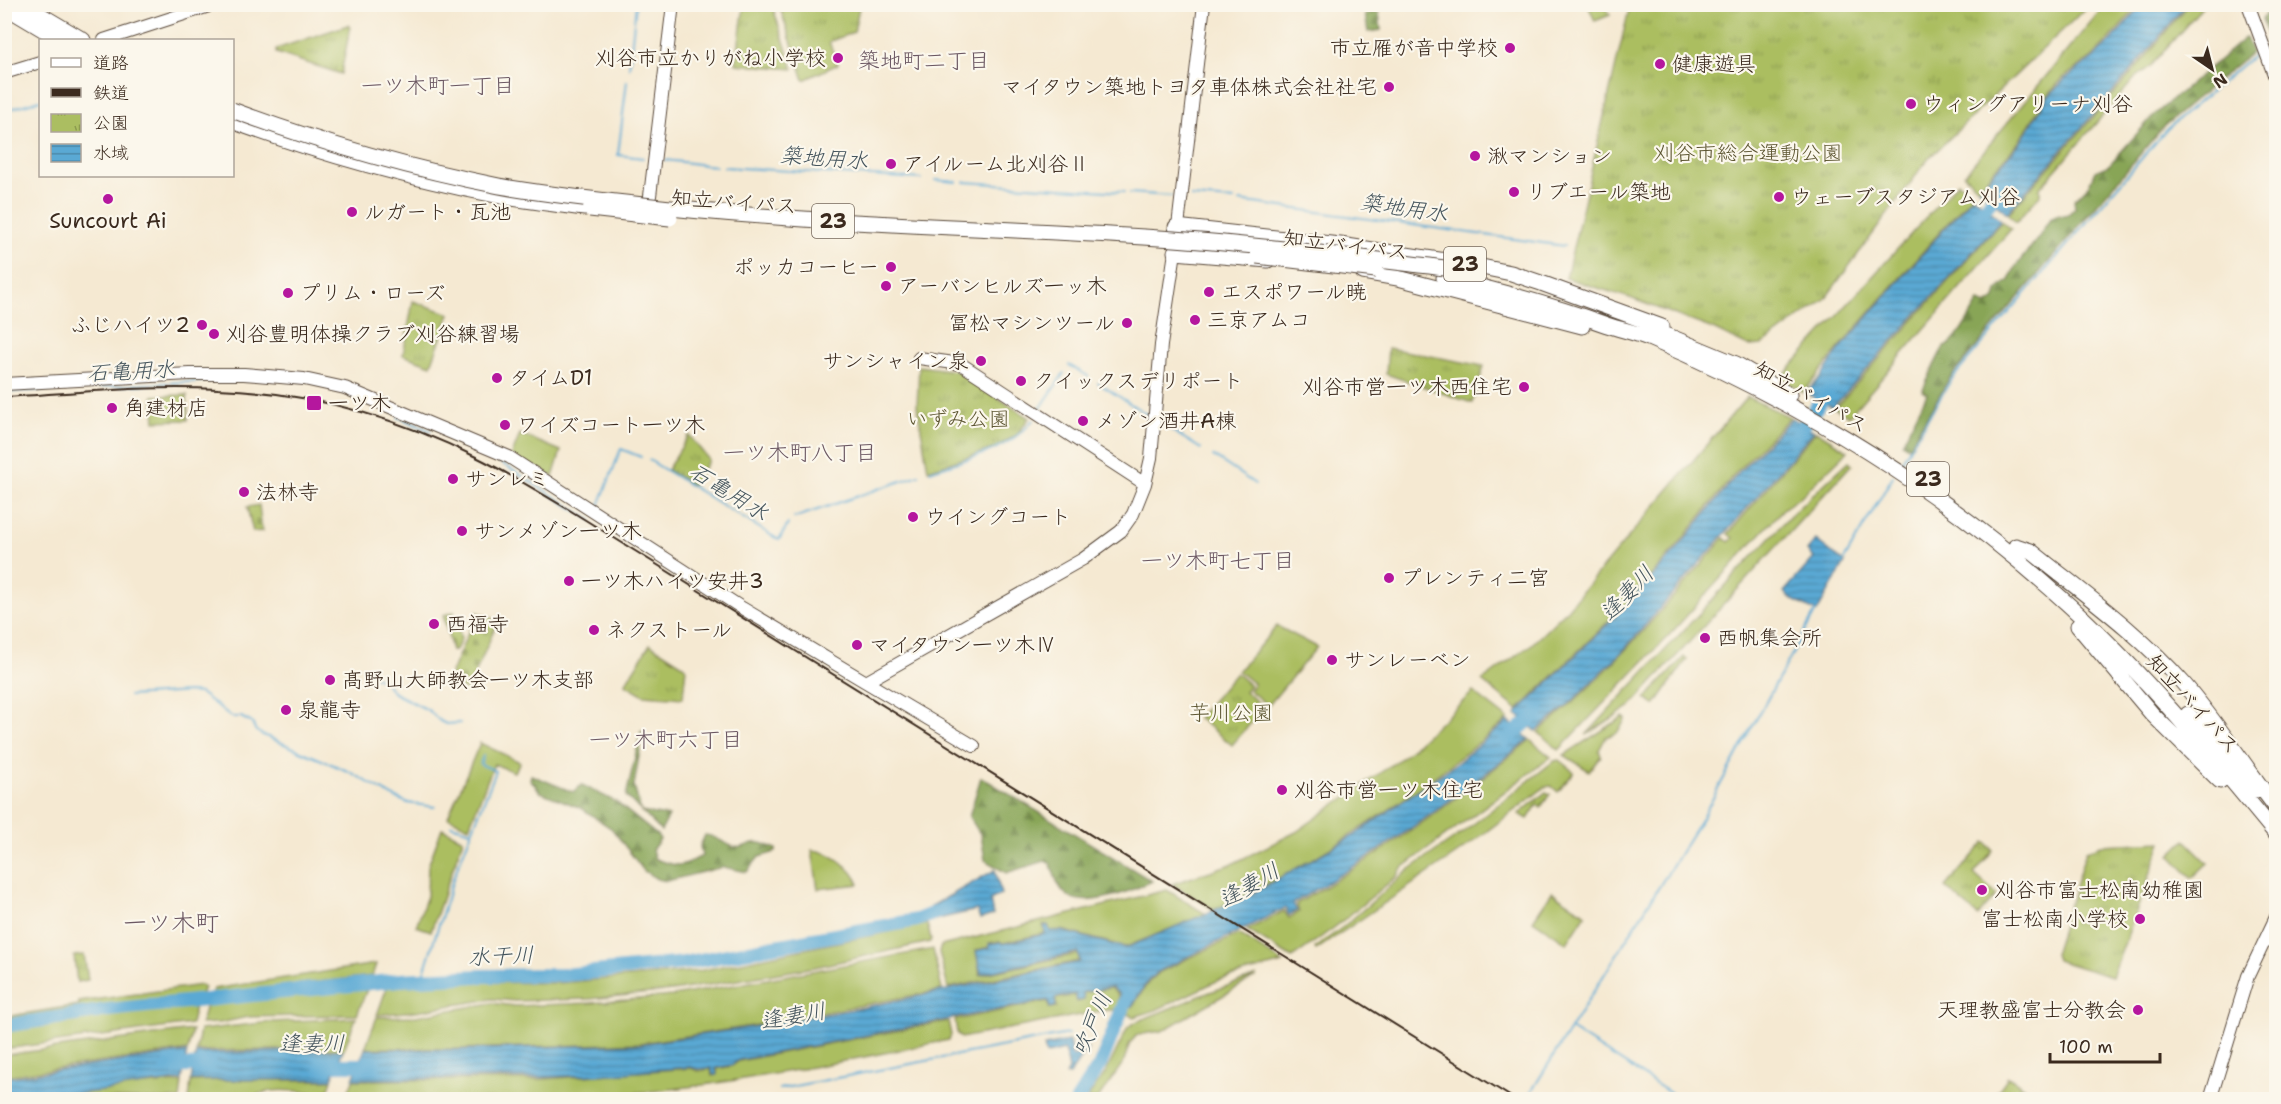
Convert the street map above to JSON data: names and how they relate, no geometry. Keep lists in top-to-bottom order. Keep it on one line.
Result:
{"streets":{"highway":["知立バイパス","23"]},"crossings":[["知立バイパス","23"]],"districts":["築地町二丁目","一ツ木町一丁目","一ツ木町八丁目","一ツ木町七丁目","一ツ木町六丁目","一ツ木町"],"water":["築地用水","石亀用水","逢妻川","水干川","吹戸川"],"parks":["刈谷市総合運動公園","いずみ公園","芋川公園"],"places":{"other":["市立雁が音中学校","刈谷市立かりがね小学校","健康遊具","マイタウン築地トヨタ車体株式会社社宅","ウィングアリーナ刈谷","湫マンション","アイルーム北刈谷Ⅱ","リブエール築地","ウェーブスタジアム刈谷","Suncourt Ai","ルガート・瓦池","ポッカコーヒー","アーバンヒルズ一ッ木","エスポワール暁","プリム・ローズ","三京アムコ","冨松マシンツール","ふじハイツ2","刈谷豊明体操クラブ刈谷練習場","サンシャイン泉","タイムD1","クイックスデリポート","刈谷市営一ツ木西住宅","角建材店","メゾン酒井A棟","ワイズコート一ツ木","サンレミ","法林寺","ウイングコート","サンメゾン一ツ木","プレンティ二宮","一ツ木ハイツ安井3","西福寺","ネクストール","西帆集会所","マイタウン一ツ木Ⅳ","サンレーベン","髙野山大師教会一ツ木支部","泉龍寺","刈谷市営一ツ木住宅","刈谷市富士松南幼稚園","富士松南小学校","天理教盛富士分教会"],"transit":["一ツ木"]},"legend":["道路","鉄道","公園","水域"],"scale_bar":"100 m","north":"bottom right"}
